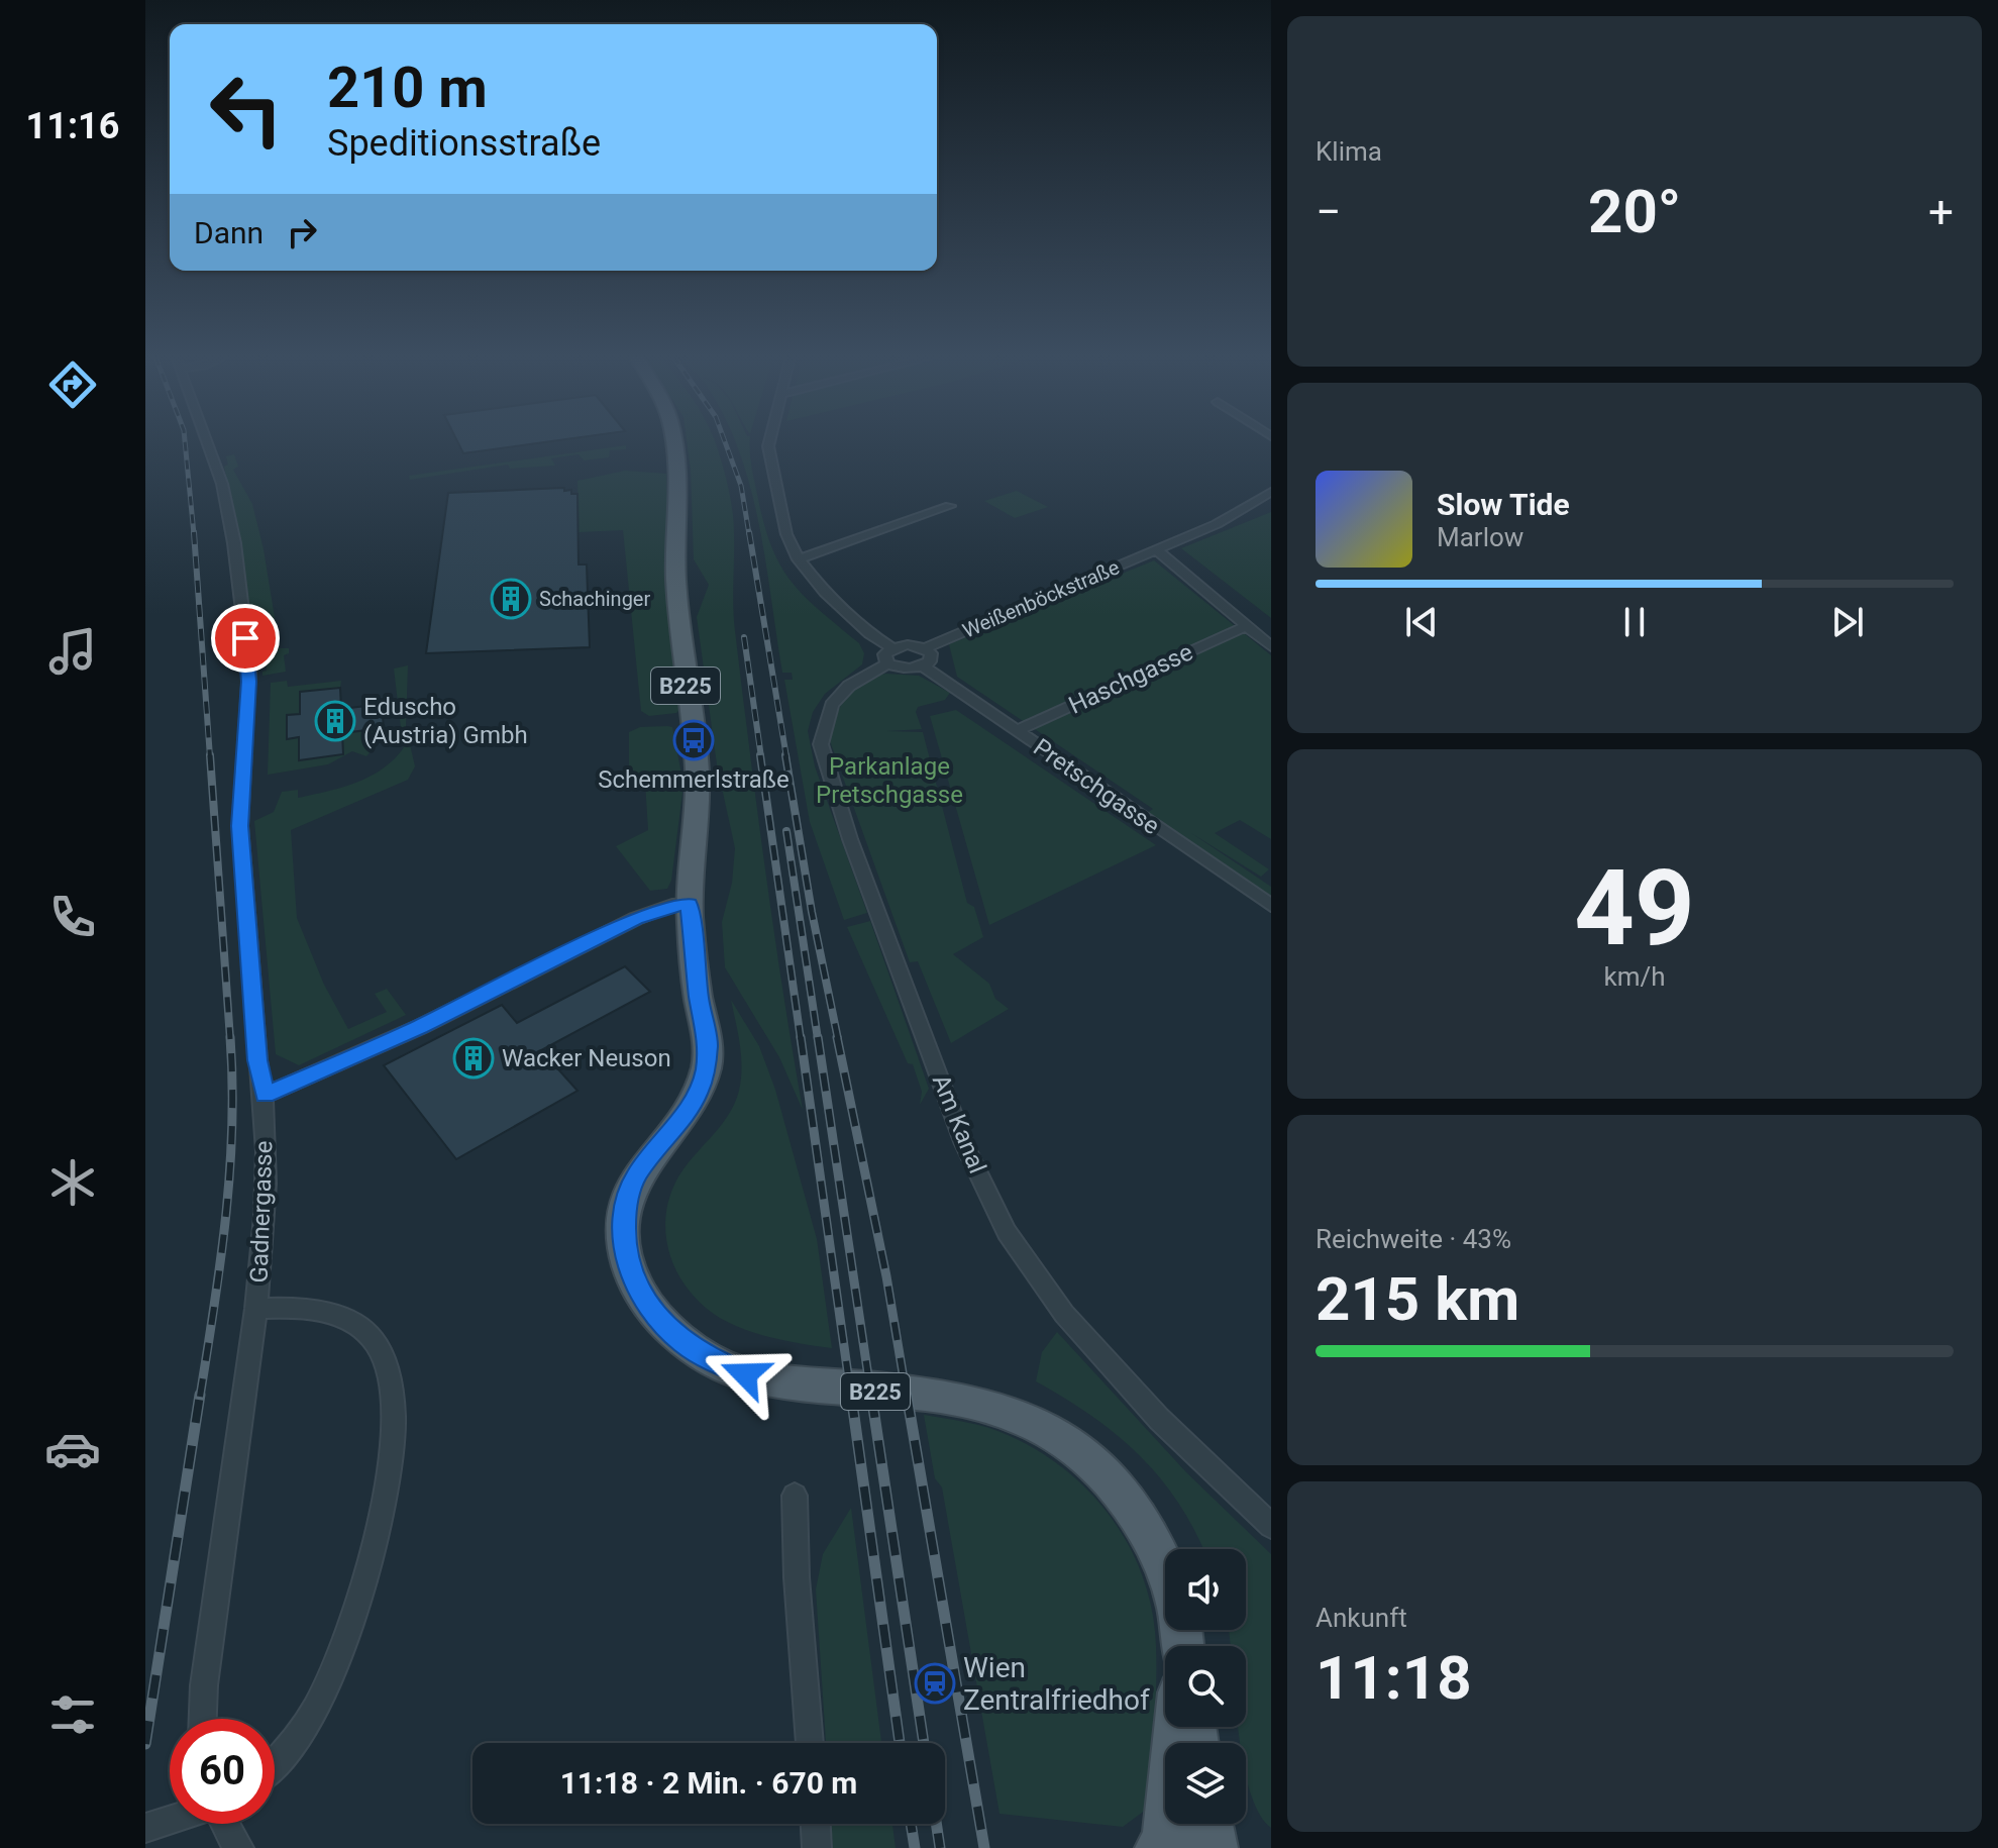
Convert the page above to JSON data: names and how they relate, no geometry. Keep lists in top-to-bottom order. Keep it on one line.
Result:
{"streets":{"main road":["B225"],"street":["Weißenböckstraße","Haschgasse","Pretschgasse","Am Kanal","Gadnergasse"]},"crossings":[["Haschgasse","Pretschgasse"]],"parks":["Parkanlage Pretschgasse"],"places":{"building":["Schachinger","Eduscho (Austria) Gmbh","Wacker Neuson"],"bus stop":["Schemmerlstraße"],"station":["Wien Zentralfriedhof"]},"page":{"tabs":"11:16","tile":["Klima",["49","km/h"],["Reichweite · 43%","215 km"],["Ankunft","11:18"]],"turn":["210 m","Speditionsstraße"],"heat":["−","20°","+"],"then":"Dann","song":["Slow Tide","Marlow"],"limit":"60","trip":"11:18 · 2 Min. · 670 m"}}
